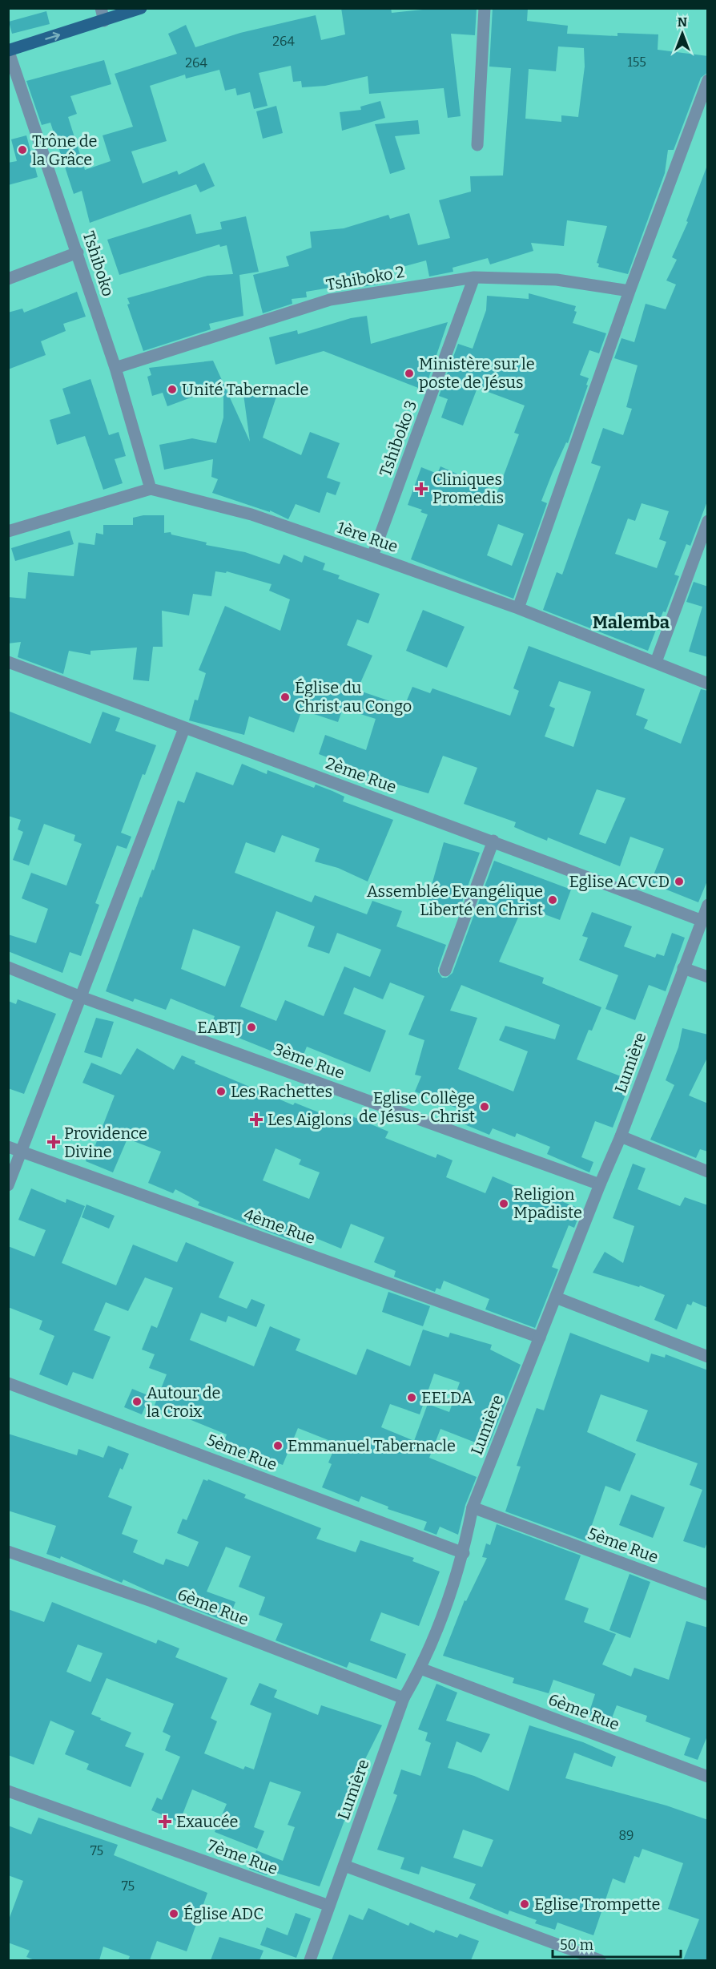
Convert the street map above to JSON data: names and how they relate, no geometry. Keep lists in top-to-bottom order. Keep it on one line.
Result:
{"streets":{"street":["Tshiboko","Tshiboko 2","Tshiboko 3","1ère Rue","2ème Rue","3ème Rue","Lumière","4ème Rue","5ème Rue","6ème Rue","7ème Rue"]},"crossings":[["Tshiboko","Tshiboko 2"],["Tshiboko","1ère Rue"],["Tshiboko 2","Tshiboko 3"],["Tshiboko 3","1ère Rue"],["2ème Rue","Lumière"],["3ème Rue","Lumière"],["Lumière","4ème Rue"],["Lumière","5ème Rue"],["Lumière","6ème Rue"],["Lumière","7ème Rue"]],"districts":["Malemba"],"places":{"other":["Trône de la Grâce","Ministère sur le poste de Jésus","Unité Tabernacle","Église du Christ au Congo","Eglise ACVCD","Assemblée Evangélique Liberté en Christ","EABTJ","Les Rachettes","Eglise Collège de Jésus- Christ","Religion Mpadiste","EELDA","Autour de la Croix","Emmanuel Tabernacle","Eglise Trompette","Église ADC"],"health":["Cliniques Promedis","Les Aiglons","Providence Divine","Exaucée"]},"house_numbers":["264","155","264","89","75","75"],"scale_bar":"50 m","north":"top"}
